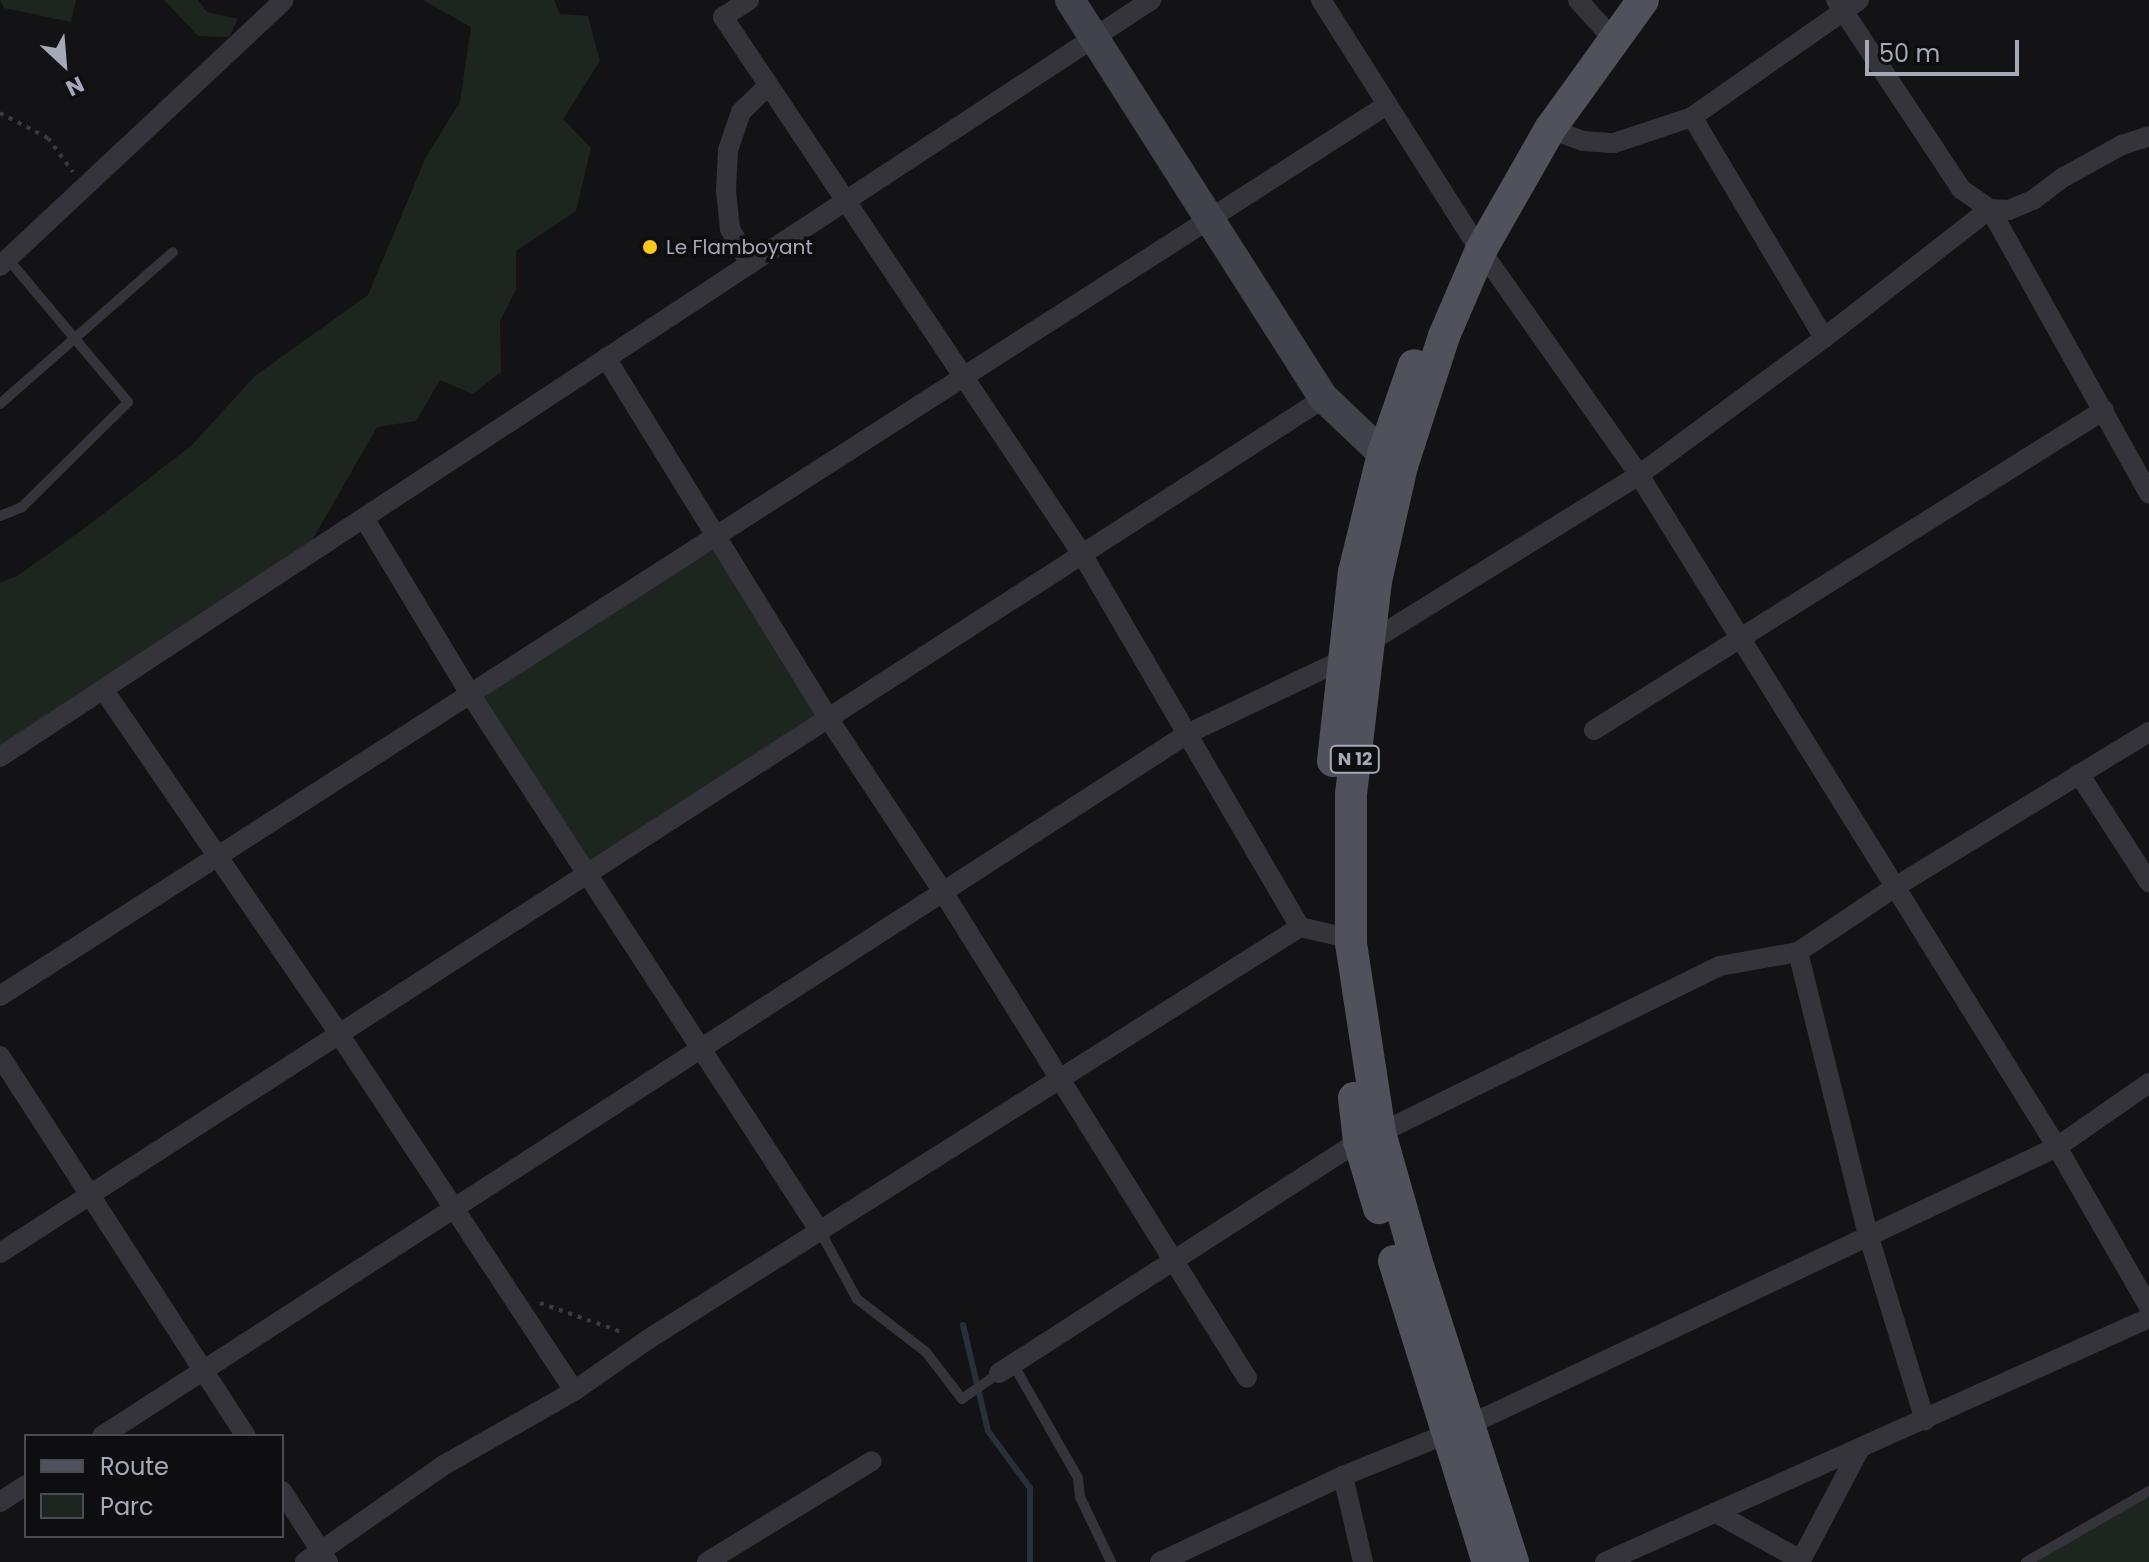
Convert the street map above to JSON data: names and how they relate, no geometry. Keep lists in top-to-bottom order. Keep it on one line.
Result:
{"streets":{"main road":["N 12"]},"places":["Le Flamboyant"],"legend":["Route","Parc"],"scale_bar":"50 m","north":"bottom right"}
